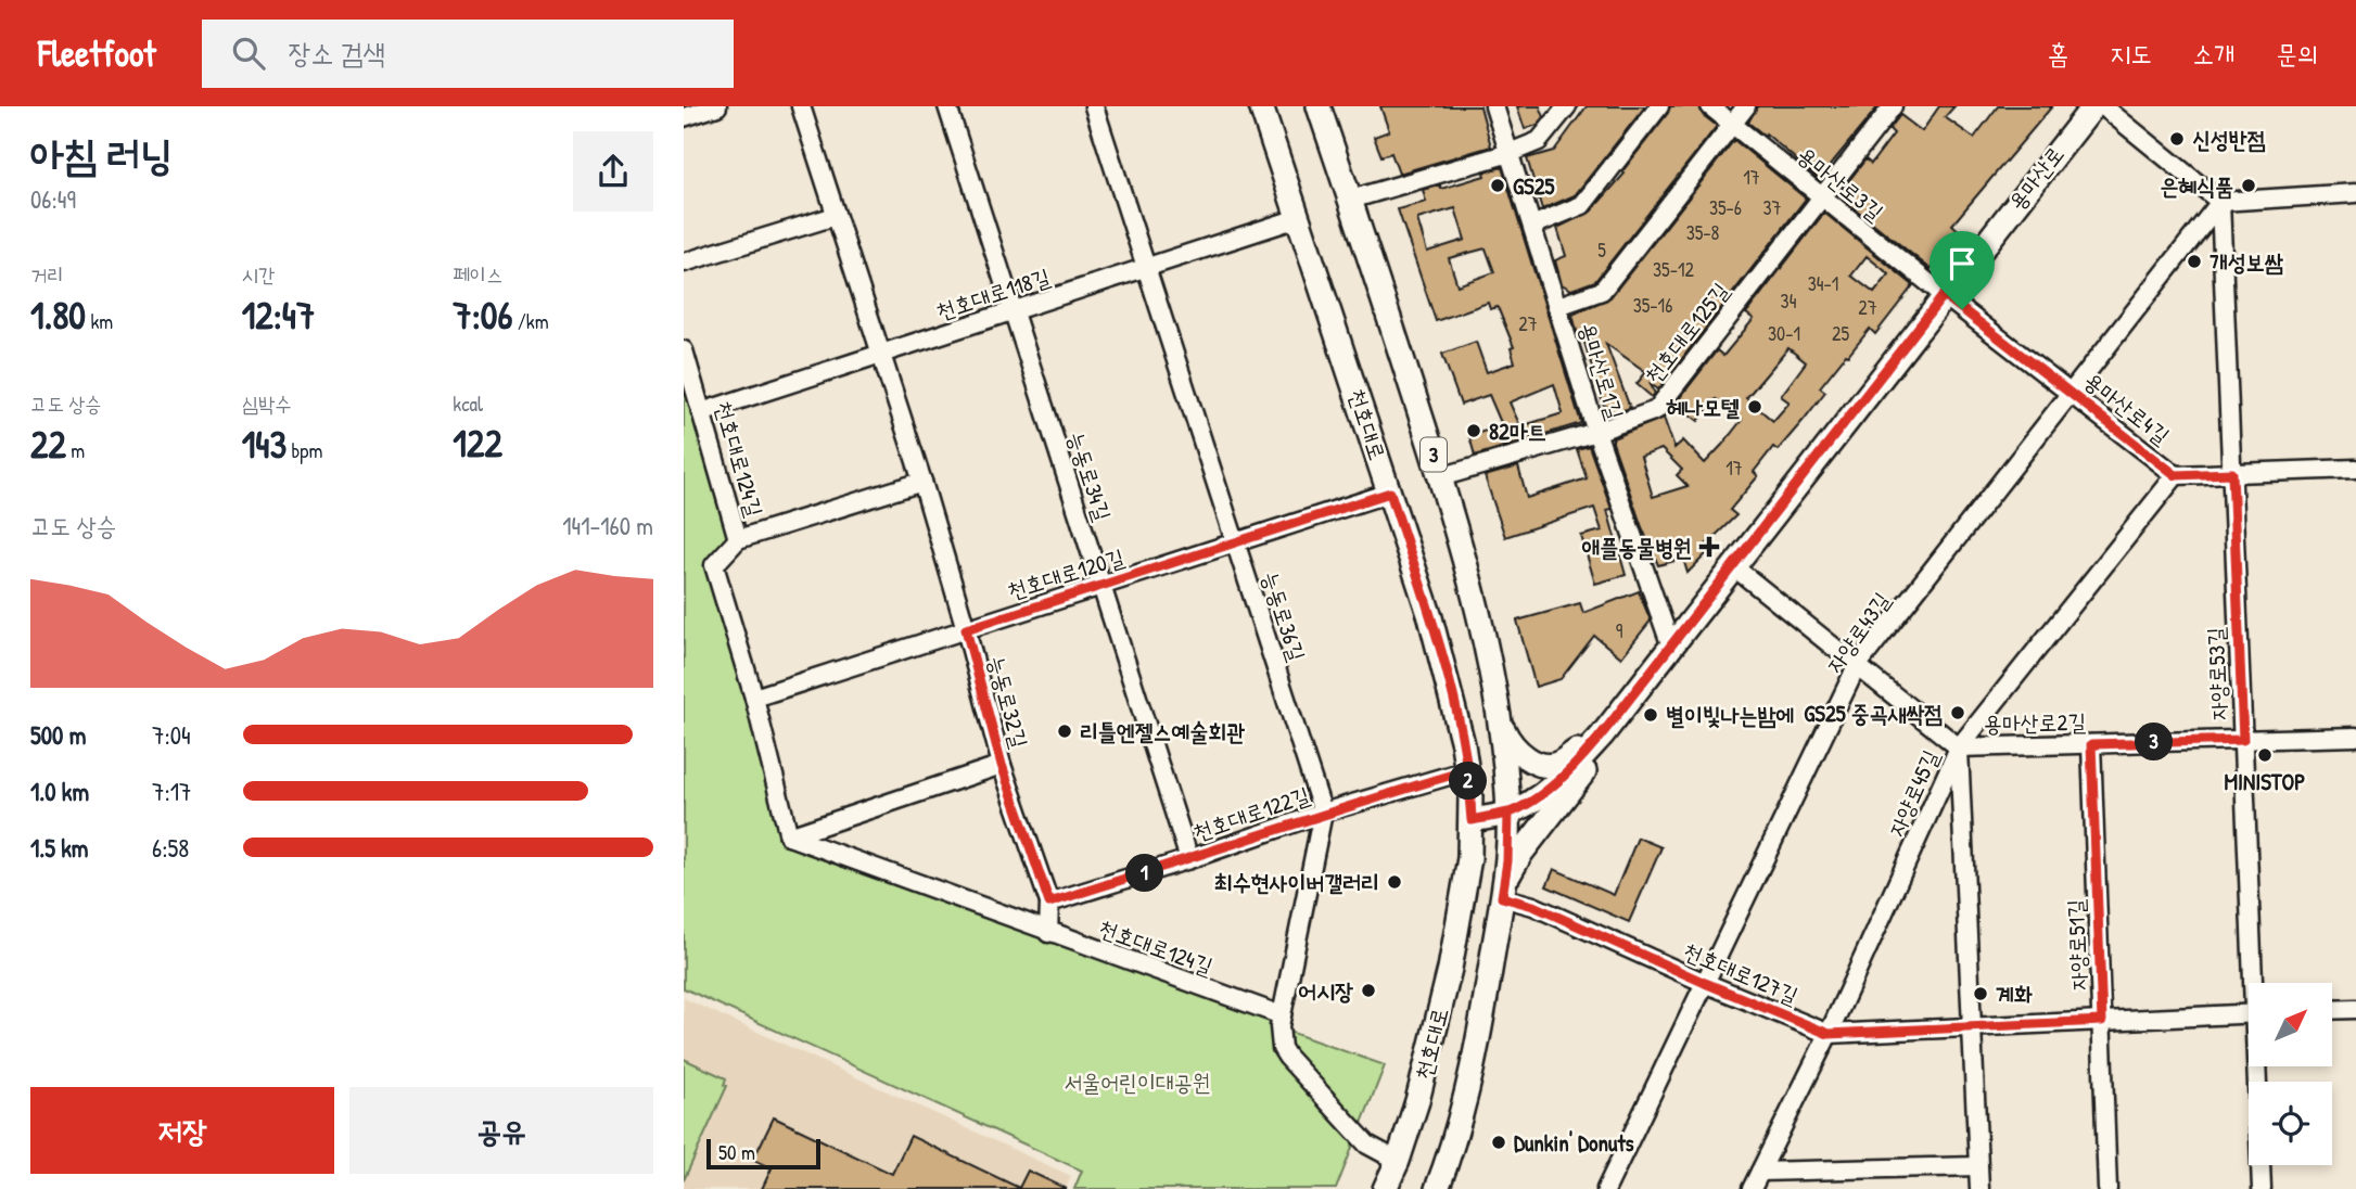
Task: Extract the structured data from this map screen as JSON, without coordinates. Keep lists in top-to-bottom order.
{
  "streets": {
    "main road": ["용마산로", "천호대로", "3"],
    "street": [
      "용마산로3길",
      "천호대로118길",
      "천호대로125길",
      "용마산로1길",
      "용마산로4길",
      "천호대로124길",
      "능동로34길",
      "천호대로120길",
      "능동로36길",
      "자양로43길",
      "자양로53길",
      "능동로32길",
      "용마산로2길",
      "자양로45길",
      "천호대로122길",
      "자양로51길",
      "천호대로127길"
    ]
  },
  "crossings": [
    ["용마산로", "용마산로3길"],
    ["용마산로", "용마산로1길"],
    ["용마산로", "용마산로4길"],
    ["용마산로", "천호대로"],
    ["용마산로", "용마산로2길"],
    ["용마산로3길", "천호대로125길"],
    ["용마산로3길", "용마산로4길"],
    ["천호대로118길", "천호대로"],
    ["천호대로118길", "천호대로124길"],
    ["천호대로118길", "능동로34길"],
    ["천호대로118길", "능동로36길"],
    ["천호대로118길", "능동로32길"],
    ["천호대로125길", "용마산로1길"],
    ["천호대로125길", "천호대로"],
    ["용마산로4길", "자양로43길"],
    ["용마산로4길", "자양로53길"],
    ["용마산로4길", "자양로45길"],
    ["천호대로", "천호대로120길"],
    ["천호대로", "천호대로122길"],
    ["천호대로", "천호대로127길"],
    ["천호대로124길", "천호대로120길"],
    ["천호대로124길", "능동로36길"],
    ["천호대로124길", "능동로32길"],
    ["능동로34길", "천호대로120길"],
    ["능동로34길", "천호대로122길"],
    ["천호대로120길", "능동로36길"],
    ["천호대로120길", "능동로32길"],
    ["능동로36길", "천호대로122길"],
    ["자양로43길", "자양로53길"],
    ["자양로43길", "용마산로2길"],
    ["자양로43길", "천호대로127길"],
    ["자양로53길", "용마산로2길"],
    ["능동로32길", "천호대로122길"],
    ["용마산로2길", "자양로45길"],
    ["용마산로2길", "자양로51길"],
    ["자양로45길", "천호대로127길"],
    ["자양로51길", "천호대로127길"]
  ],
  "parks": ["서울어린이대공원"],
  "places": {
    "other": [
      "신성반점",
      "GS25",
      "은혜식품",
      "개성보쌈",
      "헤나모텔",
      "82마트",
      "GS25 중곡새싹점",
      "별이빛나는밤에",
      "리틀엔젤스예술회관",
      "MINISTOP",
      "최수현사이버갤러리",
      "어시장",
      "계화",
      "Dunkin' Donuts"
    ],
    "health": ["애플동물병원"]
  },
  "house_numbers": [
    "17",
    "35-6",
    "37",
    "35-8",
    "5",
    "35-12",
    "34-1",
    "34",
    "35-16",
    "27",
    "27",
    "30-1",
    "25",
    "17",
    "9"
  ],
  "scale_bar": "50 m",
  "north": "top right",
  "page": {
    "header": "Fleetfoot",
    "search": "장소 검색",
    "nav": [
      "홈",
      "지도",
      "소개",
      "문의"
    ],
    "heading": ["아침 러닝", "06:49"],
    "stats": [
      ["거리", "1.80 km"],
      ["시간", "12:47"],
      ["페이스", "7:06 /km"],
      ["고도 상승", "22 m"],
      ["심박수", "143 bpm"],
      ["kcal", "122"]
    ],
    "chart": ["고도 상승", "141–160 m"],
    "list": [
      {
        "name": "500 m",
        "note": "7:04"
      },
      {
        "name": "1.0 km",
        "note": "7:17"
      },
      {
        "name": "1.5 km",
        "note": "6:58"
      }
    ],
    "pins": ["3", "2", "1"],
    "buttons": ["저장", "공유"],
    "scale": "50 m"
  }
}
